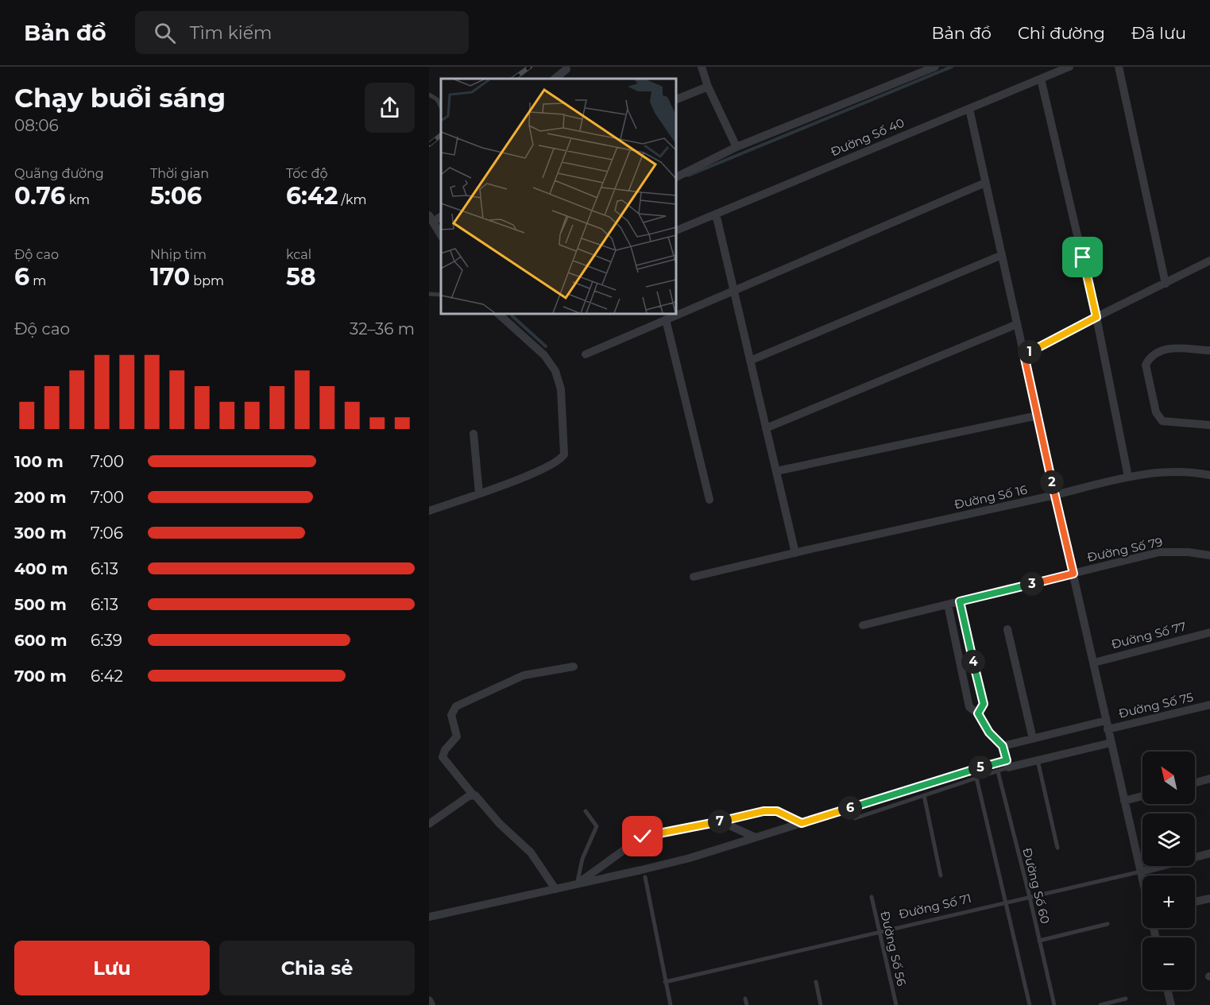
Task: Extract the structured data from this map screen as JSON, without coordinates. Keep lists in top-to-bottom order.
{
  "streets": {
    "street": [
      "Đường Số 40",
      "Đường Số 16",
      "Đường Số 79",
      "Đường Số 77",
      "Đường Số 75",
      "Đường Số 71"
    ],
    "lane": ["Đường Số 60", "Đường Số 56"]
  },
  "crossings": [
    ["Đường Số 60", "Đường Số 71"],
    ["Đường Số 71", "Đường Số 56"]
  ],
  "north": "top left",
  "page": {
    "header": "Bản đồ",
    "search": "Tìm kiếm",
    "nav": ["Bản đồ", "Chỉ đường", "Đã lưu"],
    "heading": ["Chạy buổi sáng", "08:06"],
    "stats": [
      ["Quãng đường", "0.76 km"],
      ["Thời gian", "5:06"],
      ["Tốc độ", "6:42 /km"],
      ["Độ cao", "6 m"],
      ["Nhịp tim", "170 bpm"],
      ["kcal", "58"]
    ],
    "chart": ["Độ cao", "32–36 m"],
    "pins": [
      "1",
      "2",
      "3",
      "4",
      "5",
      "6",
      "7"
    ],
    "list": [
      {
        "name": "100 m",
        "note": "7:00"
      },
      {
        "name": "200 m",
        "note": "7:00"
      },
      {
        "name": "300 m",
        "note": "7:06"
      },
      {
        "name": "400 m",
        "note": "6:13"
      },
      {
        "name": "500 m",
        "note": "6:13"
      },
      {
        "name": "600 m",
        "note": "6:39"
      },
      {
        "name": "700 m",
        "note": "6:42"
      }
    ],
    "map_buttons": ["+", "−"],
    "buttons": ["Lưu", "Chia sẻ"]
  }
}
